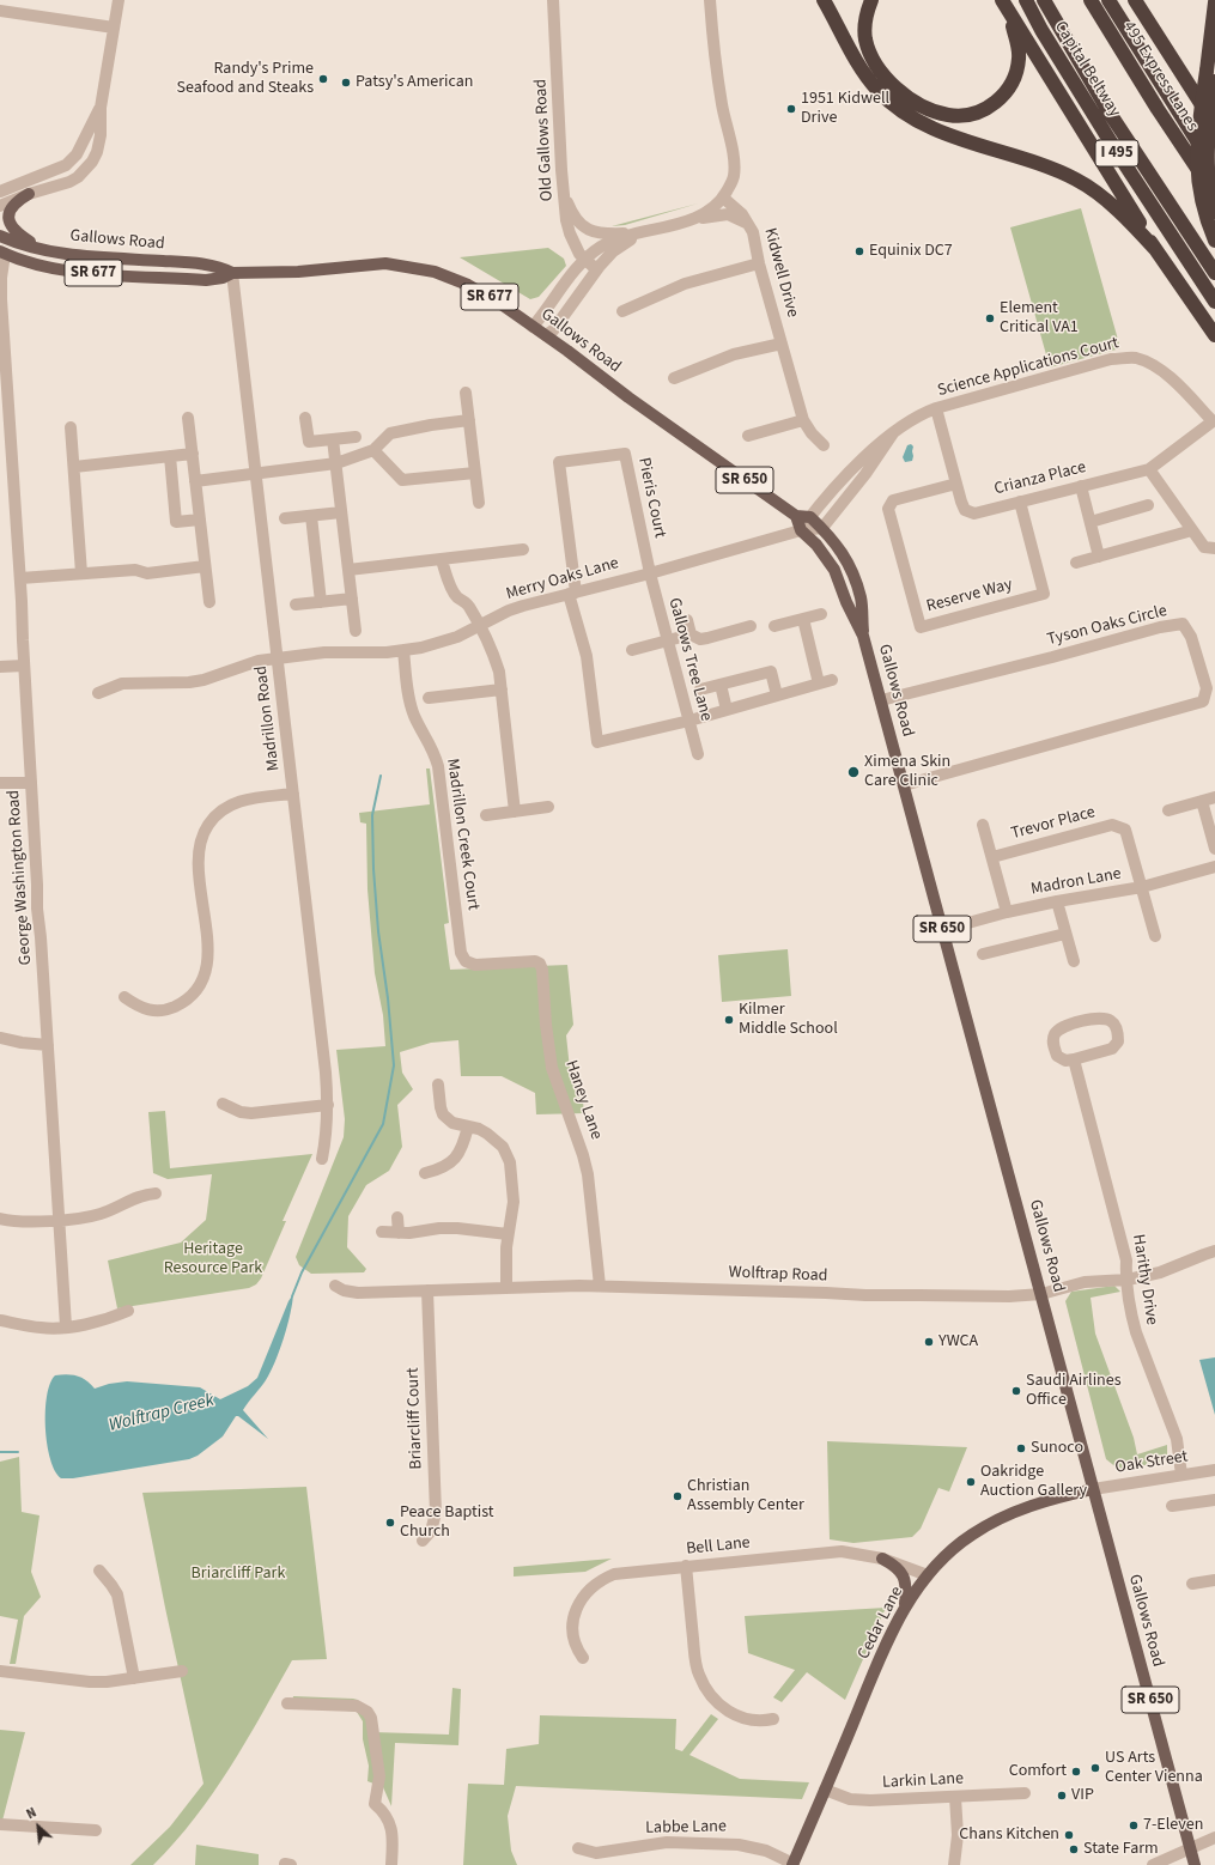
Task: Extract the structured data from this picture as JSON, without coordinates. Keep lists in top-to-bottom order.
{
  "streets": {
    "highway": ["Capital Beltway", "495 Express Lanes", "I 495"],
    "main road": [
      "Gallows Road",
      "SR 677",
      "SR 650",
      "Cedar Lane"
    ],
    "street": [
      "Old Gallows Road",
      "Kidwell Drive",
      "Science Applications Court",
      "Crianza Place",
      "Pieris Court",
      "Merry Oaks Lane",
      "Reserve Way",
      "Tyson Oaks Circle",
      "Gallows Tree Lane",
      "Madrillon Road",
      "Trevor Place",
      "Madrillon Creek Court",
      "George Washington Road",
      "Madron Lane",
      "Haney Lane",
      "Wolftrap Road",
      "Harithy Drive",
      "Briarcliff Court",
      "Oak Street",
      "Bell Lane",
      "Larkin Lane",
      "Labbe Lane"
    ]
  },
  "crossings": [
    ["Gallows Road", "Science Applications Court"],
    ["Gallows Road", "Merry Oaks Lane"],
    ["Gallows Road", "Tyson Oaks Circle"],
    ["Gallows Road", "Madrillon Road"],
    ["Gallows Road", "George Washington Road"],
    ["Gallows Road", "Madron Lane"],
    ["Gallows Road", "Wolftrap Road"],
    ["Gallows Road", "Oak Street"],
    ["Gallows Road", "Cedar Lane"],
    ["Science Applications Court", "Crianza Place"],
    ["Science Applications Court", "Merry Oaks Lane"],
    ["Crianza Place", "Reserve Way"],
    ["Pieris Court", "Merry Oaks Lane"],
    ["Pieris Court", "Gallows Tree Lane"],
    ["Merry Oaks Lane", "Gallows Tree Lane"],
    ["Merry Oaks Lane", "Madrillon Road"],
    ["Merry Oaks Lane", "Madrillon Creek Court"],
    ["Trevor Place", "Madron Lane"],
    ["Madrillon Creek Court", "Haney Lane"],
    ["Haney Lane", "Wolftrap Road"],
    ["Wolftrap Road", "Harithy Drive"],
    ["Wolftrap Road", "Briarcliff Court"],
    ["Harithy Drive", "Oak Street"],
    ["Oak Street", "Cedar Lane"],
    ["Bell Lane", "Cedar Lane"],
    ["Cedar Lane", "Larkin Lane"],
    ["Cedar Lane", "Labbe Lane"]
  ],
  "water": ["Wolftrap Creek"],
  "parks": ["Heritage Resource Park", "Briarcliff Park"],
  "places": [
    "Randy's Prime Seafood and Steaks",
    "Patsy's American",
    "1951 Kidwell Drive",
    "Equinix DC7",
    "Element Critical VA1",
    "Ximena Skin Care Clinic",
    "Kilmer Middle School",
    "YWCA",
    "Saudi Airlines Office",
    "Sunoco",
    "Oakridge Auction Gallery",
    "Christian Assembly Center",
    "Peace Baptist Church",
    "US Arts Center Vienna",
    "Comfort",
    "VIP",
    "7-Eleven",
    "Chans Kitchen",
    "State Farm"
  ],
  "north": "top left"
}
